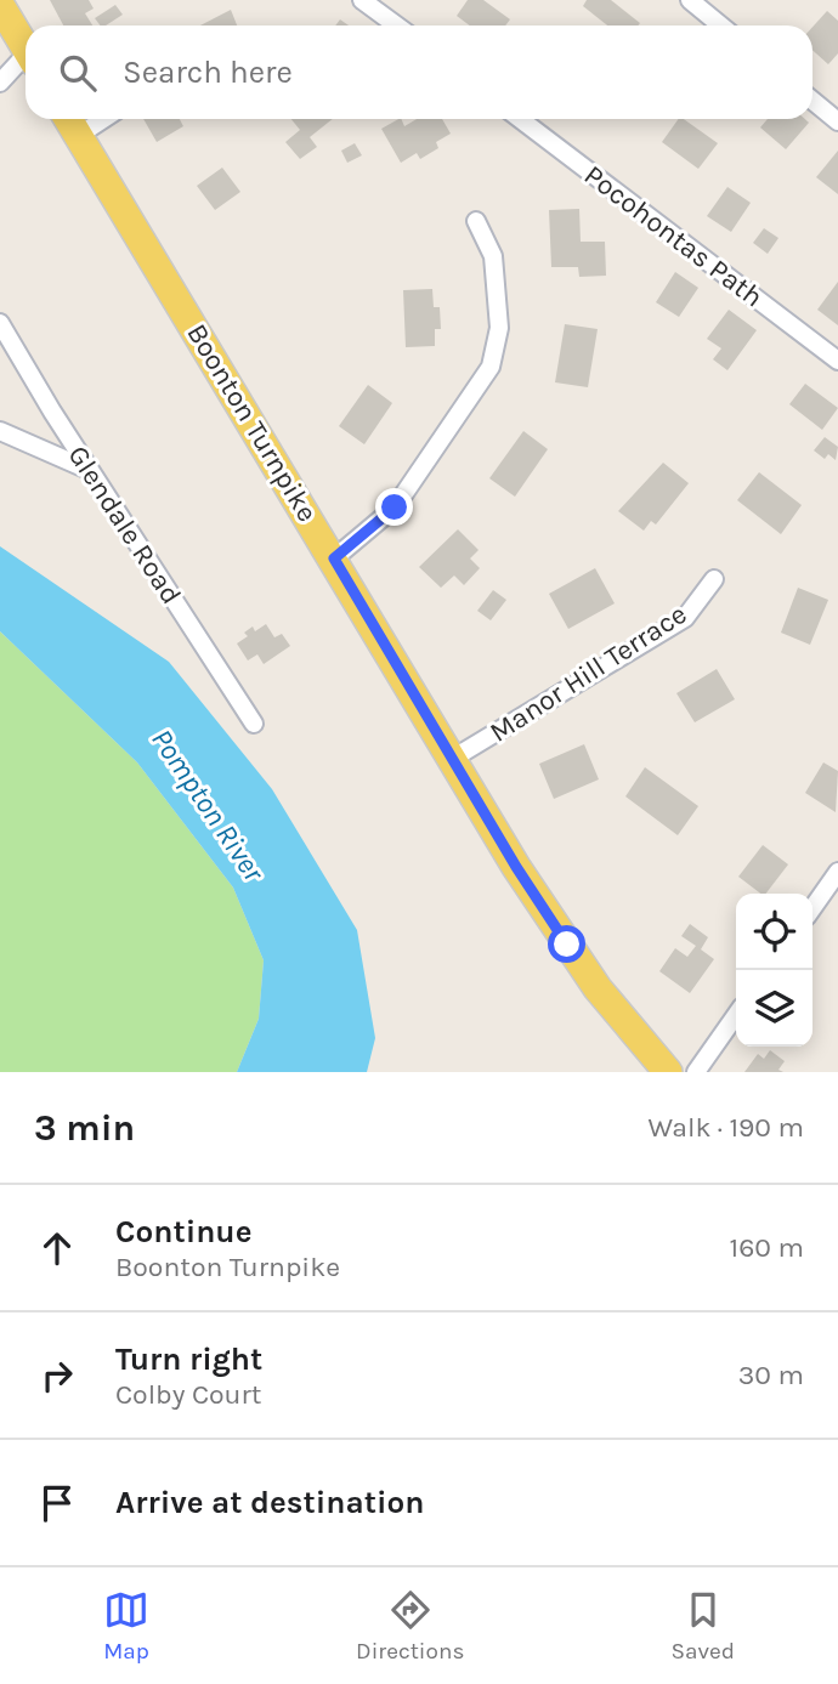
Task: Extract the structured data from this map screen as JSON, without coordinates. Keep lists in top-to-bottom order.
{
  "streets": {
    "main road": ["Boonton Turnpike"],
    "street": ["Pocohontas Path", "Glendale Road", "Manor Hill Terrace"]
  },
  "crossings": [
    ["Boonton Turnpike", "Manor Hill Terrace"]
  ],
  "water": ["Pompton River"],
  "page": {
    "search": "Search here",
    "heading": ["3 min", "Walk · 190 m"],
    "list": [
      ["Continue", "Boonton Turnpike", "160 m"],
      ["Turn right", "Colby Court", "30 m"],
      "Arrive at destination"
    ],
    "nav": ["Map", "Directions", "Saved"]
  }
}
